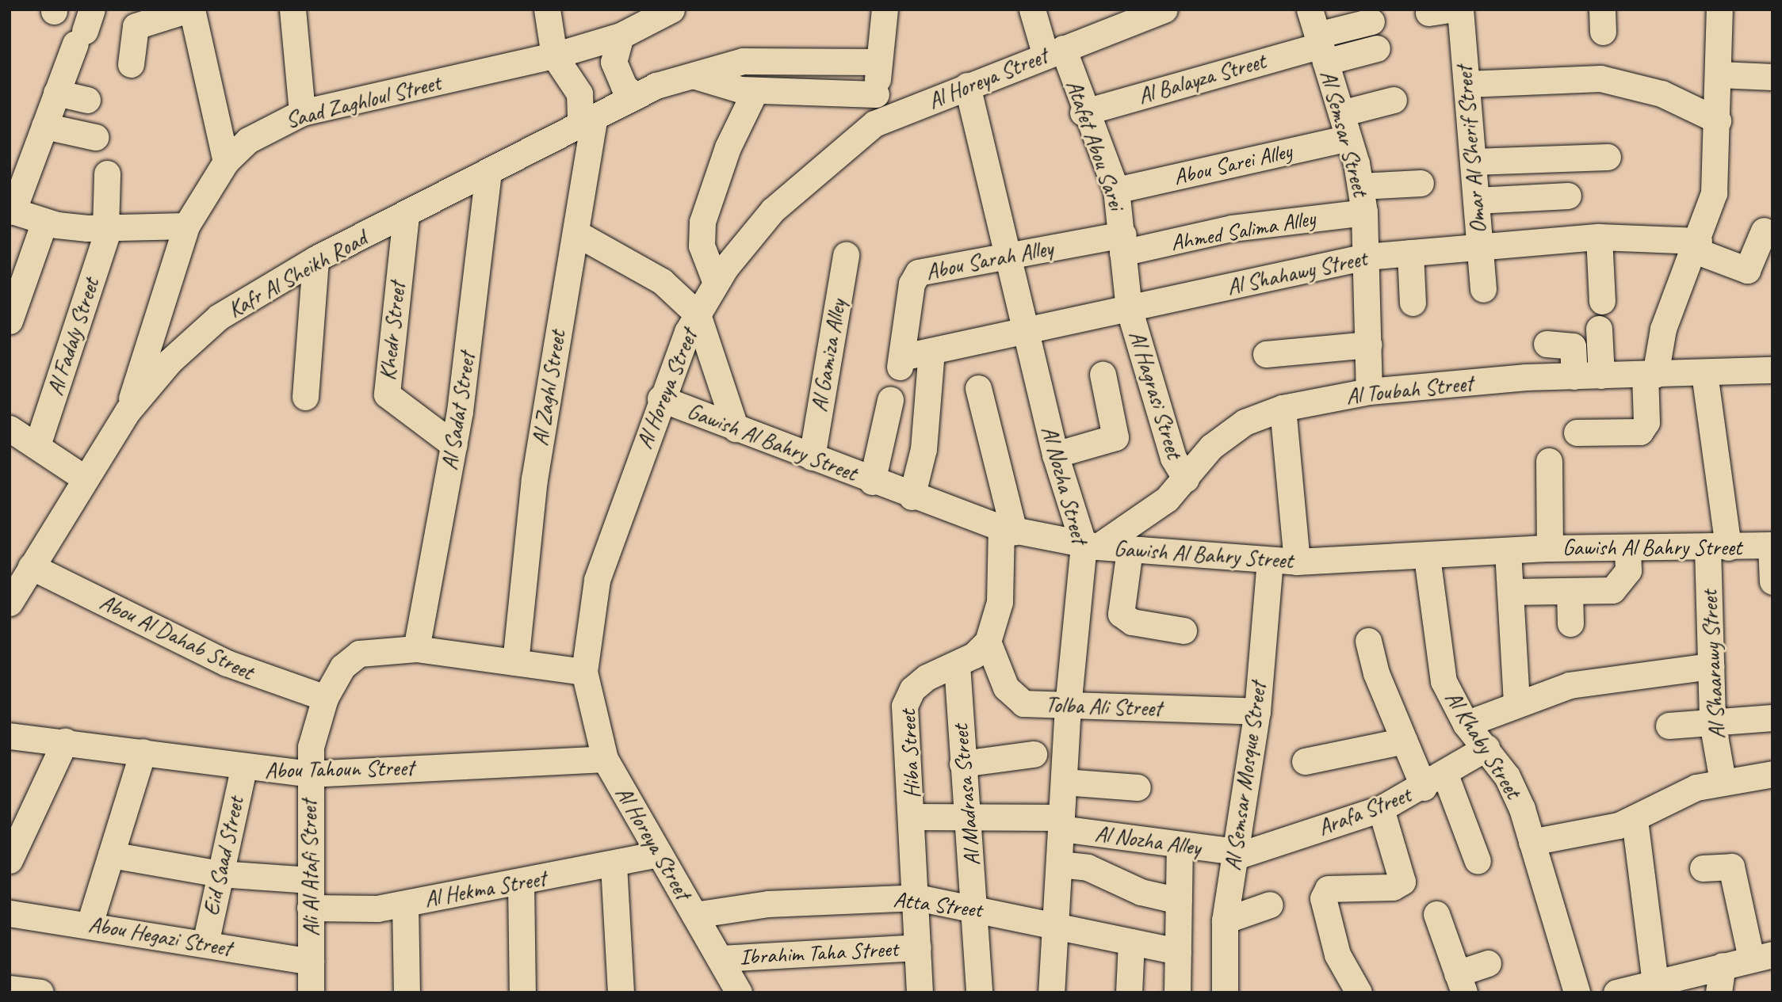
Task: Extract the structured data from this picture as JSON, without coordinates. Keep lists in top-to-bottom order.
{
  "streets": {
    "street": [
      "Al Horeya Street",
      "Al Balayza Street",
      "Saad Zaghloul Street",
      "Al Semsar Street",
      "Atafet Abou Sarei",
      "Omar Al Sherif Street",
      "Abou Sarei Alley",
      "Ahmed Salima Alley",
      "Abou Sarah Alley",
      "Al Shahawy Street",
      "Kafr Al Sheikh Road",
      "Khedr Street",
      "Al Fadaly Street",
      "Al Gamiza Alley",
      "Al Zaghl Street",
      "Al Toubah Street",
      "Al Hagrasi Street",
      "Al Sadat Street",
      "Gawish Al Bahry Street",
      "Al Nozha Street",
      "Abou Al Dahab Street",
      "Al Shaarawy Street",
      "Tolba Ali Street",
      "Al Khaby Street",
      "Hiba Street",
      "Abou Tahoun Street",
      "Al Semsar Mosque Street",
      "Al Madrasa Street",
      "Arafa Street",
      "Al Nozha Alley",
      "Eid Saad Street",
      "Ali Al Atafi Street",
      "Al Hekma Street",
      "Atta Street",
      "Abou Hegazi Street",
      "Ibrahim Taha Street"
    ]
  },
  "crossings": [
    ["Al Horeya Street", "Atafet Abou Sarei"],
    ["Al Horeya Street", "Gawish Al Bahry Street"],
    ["Al Horeya Street", "Al Nozha Street"],
    ["Al Horeya Street", "Abou Tahoun Street"],
    ["Al Horeya Street", "Ali Al Atafi Street"],
    ["Al Horeya Street", "Al Hekma Street"],
    ["Al Horeya Street", "Atta Street"],
    ["Al Horeya Street", "Ibrahim Taha Street"],
    ["Al Balayza Street", "Al Semsar Street"],
    ["Al Balayza Street", "Atafet Abou Sarei"],
    ["Saad Zaghloul Street", "Kafr Al Sheikh Road"],
    ["Saad Zaghloul Street", "Al Zaghl Street"],
    ["Al Semsar Street", "Abou Sarei Alley"],
    ["Al Semsar Street", "Ahmed Salima Alley"],
    ["Al Semsar Street", "Al Shahawy Street"],
    ["Al Semsar Street", "Al Toubah Street"],
    ["Atafet Abou Sarei", "Abou Sarei Alley"],
    ["Atafet Abou Sarei", "Ahmed Salima Alley"],
    ["Atafet Abou Sarei", "Abou Sarah Alley"],
    ["Atafet Abou Sarei", "Al Shahawy Street"],
    ["Atafet Abou Sarei", "Al Hagrasi Street"],
    ["Omar Al Sherif Street", "Al Shahawy Street"],
    ["Ahmed Salima Alley", "Abou Sarah Alley"],
    ["Abou Sarah Alley", "Al Shahawy Street"],
    ["Abou Sarah Alley", "Al Nozha Street"],
    ["Al Shahawy Street", "Al Hagrasi Street"],
    ["Al Shahawy Street", "Al Nozha Street"],
    ["Kafr Al Sheikh Road", "Khedr Street"],
    ["Kafr Al Sheikh Road", "Al Zaghl Street"],
    ["Kafr Al Sheikh Road", "Al Sadat Street"],
    ["Kafr Al Sheikh Road", "Abou Al Dahab Street"],
    ["Khedr Street", "Al Sadat Street"],
    ["Al Gamiza Alley", "Gawish Al Bahry Street"],
    ["Al Zaghl Street", "Ali Al Atafi Street"],
    ["Al Toubah Street", "Al Hagrasi Street"],
    ["Al Toubah Street", "Gawish Al Bahry Street"],
    ["Al Toubah Street", "Al Nozha Street"],
    ["Al Toubah Street", "Al Shaarawy Street"],
    ["Al Sadat Street", "Ali Al Atafi Street"],
    ["Gawish Al Bahry Street", "Al Nozha Street"],
    ["Gawish Al Bahry Street", "Al Shaarawy Street"],
    ["Gawish Al Bahry Street", "Al Khaby Street"],
    ["Gawish Al Bahry Street", "Al Semsar Mosque Street"],
    ["Al Nozha Street", "Tolba Ali Street"],
    ["Al Nozha Street", "Al Nozha Alley"],
    ["Al Nozha Street", "Atta Street"],
    ["Abou Al Dahab Street", "Ali Al Atafi Street"],
    ["Tolba Ali Street", "Hiba Street"],
    ["Tolba Ali Street", "Al Semsar Mosque Street"],
    ["Al Khaby Street", "Arafa Street"],
    ["Hiba Street", "Al Madrasa Street"],
    ["Hiba Street", "Al Nozha Alley"],
    ["Hiba Street", "Atta Street"],
    ["Hiba Street", "Ibrahim Taha Street"],
    ["Abou Tahoun Street", "Eid Saad Street"],
    ["Abou Tahoun Street", "Ali Al Atafi Street"],
    ["Al Semsar Mosque Street", "Arafa Street"],
    ["Al Semsar Mosque Street", "Al Nozha Alley"],
    ["Al Madrasa Street", "Al Nozha Alley"],
    ["Al Madrasa Street", "Atta Street"],
    ["Arafa Street", "Al Nozha Alley"],
    ["Eid Saad Street", "Abou Hegazi Street"],
    ["Ali Al Atafi Street", "Al Hekma Street"],
    ["Ali Al Atafi Street", "Abou Hegazi Street"]
  ]
}
